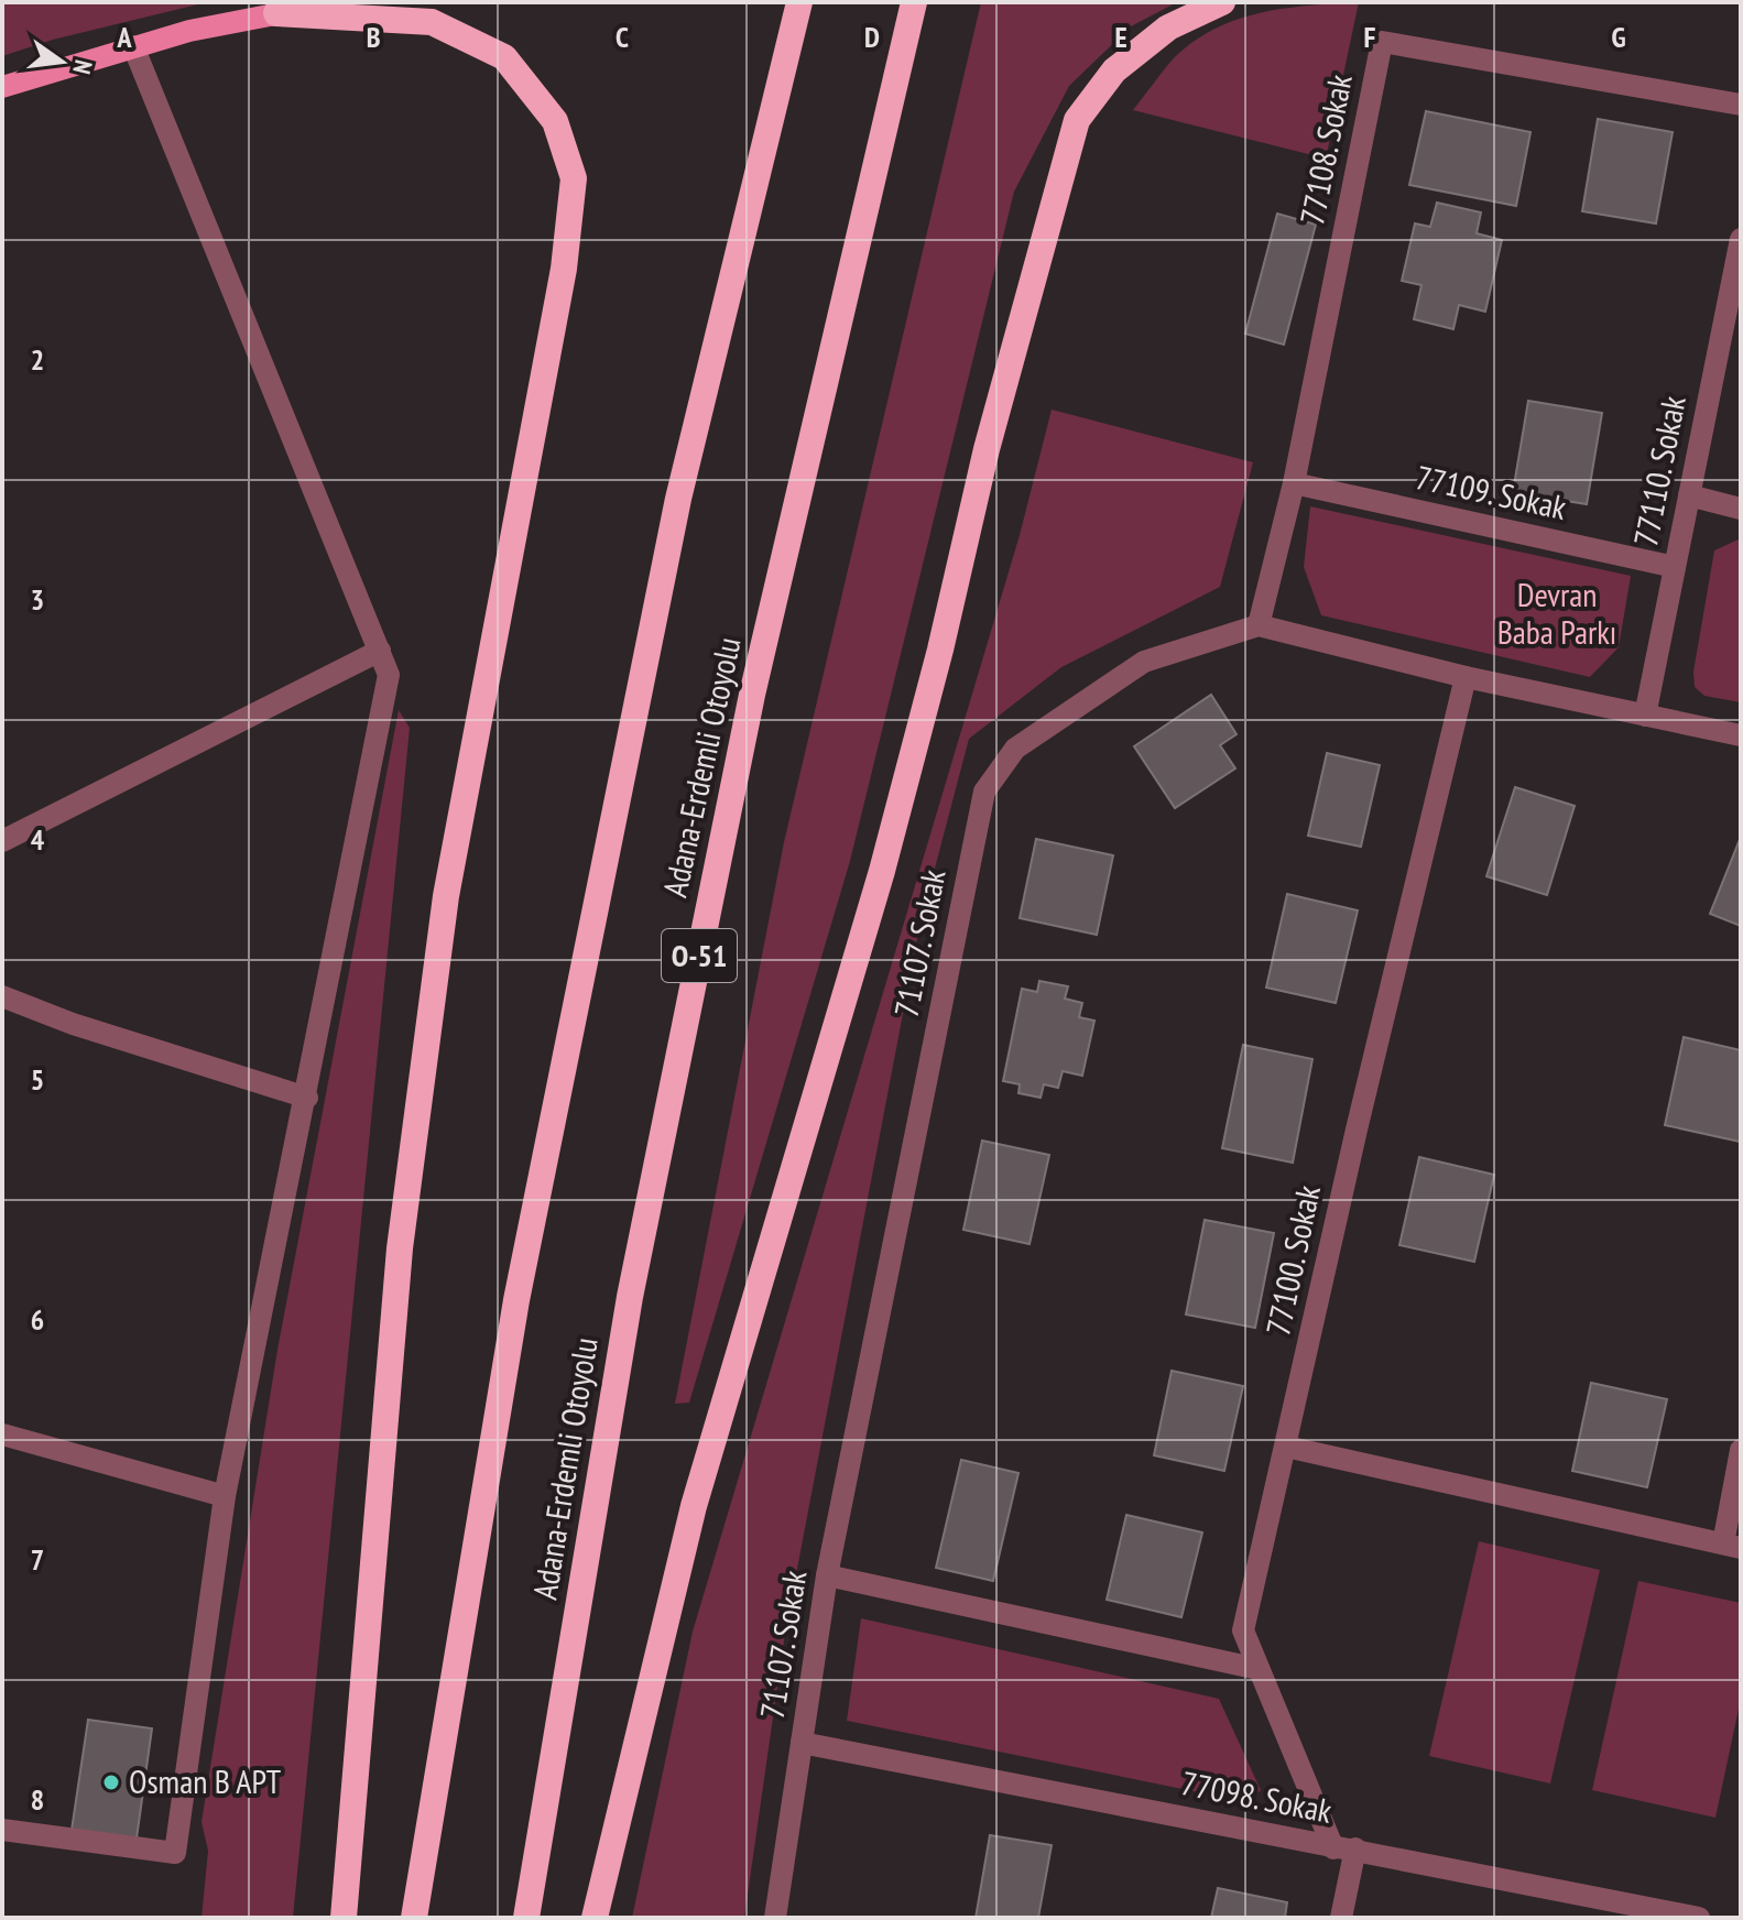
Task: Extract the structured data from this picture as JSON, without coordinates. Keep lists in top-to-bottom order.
{
  "streets": {
    "highway": ["Adana-Erdemli Otoyolu", "O-51"],
    "street": [
      "77108. Sokak",
      "77110. Sokak",
      "77109. Sokak",
      "71107. Sokak",
      "77100. Sokak",
      "77098. Sokak"
    ]
  },
  "crossings": [
    ["77108. Sokak", "77109. Sokak"],
    ["77108. Sokak", "71107. Sokak"],
    ["77110. Sokak", "77109. Sokak"],
    ["71107. Sokak", "77098. Sokak"],
    ["77100. Sokak", "77098. Sokak"]
  ],
  "parks": ["Devran Baba Parkı"],
  "places": ["Osman B APT"],
  "north": "right",
  "grid": {
    "columns": [
      "A",
      "B",
      "C",
      "D",
      "E",
      "F",
      "G"
    ],
    "rows": [
      "2",
      "3",
      "4",
      "5",
      "6",
      "7",
      "8"
    ]
  }
}
